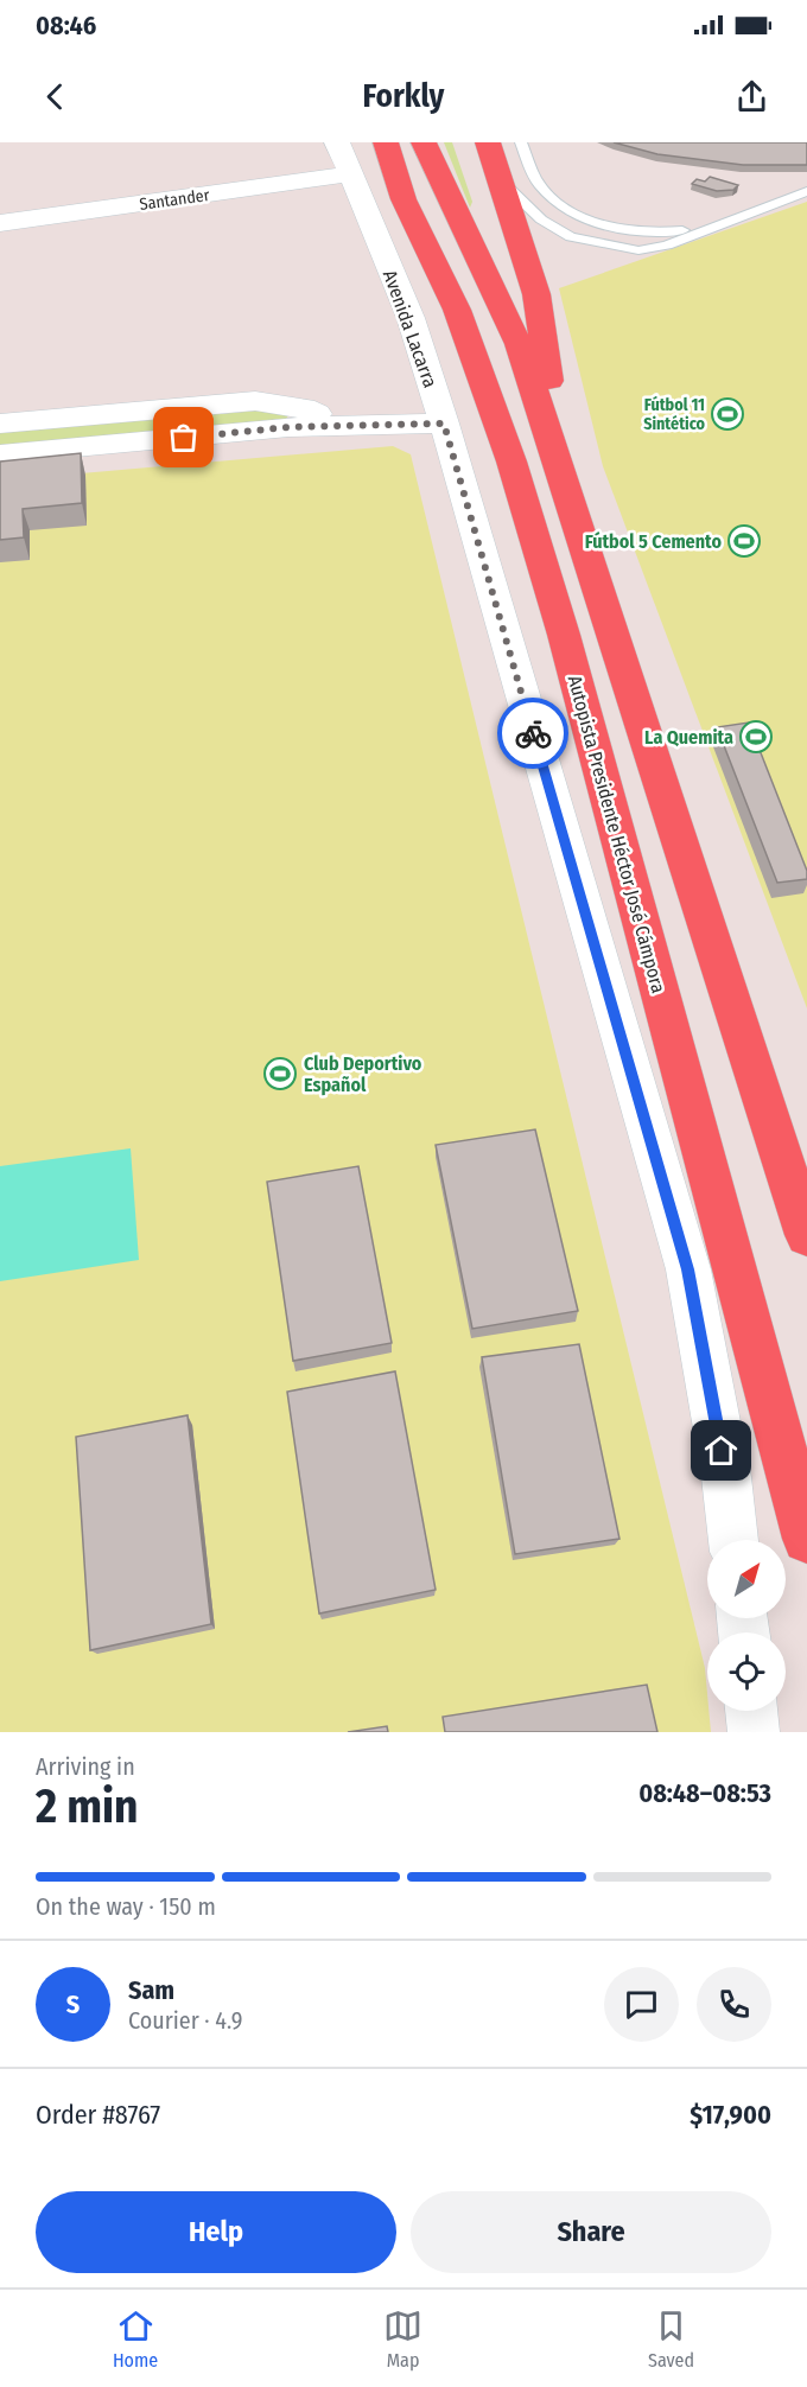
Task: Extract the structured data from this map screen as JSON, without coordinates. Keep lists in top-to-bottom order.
{
  "streets": {
    "highway": ["Autopista Presidente Héctor José Cámpora"],
    "street": ["Santander", "Avenida Lacarra"]
  },
  "crossings": [
    ["Santander", "Avenida Lacarra"]
  ],
  "places": {
    "sports": [
      "Fútbol 11 Sintético",
      "Fútbol 5 Cemento",
      "La Quemita",
      "Club Deportivo Español"
    ]
  },
  "north": "top right",
  "page": {
    "status": "08:46",
    "header": "Forkly",
    "heading": ["2 min", "Arriving in", "08:48–08:53"],
    "panel": [
      "Sam",
      "Courier · 4.9",
      "Order #8767",
      "$17,900"
    ],
    "bar": "On the way · 150 m",
    "round": "S",
    "buttons": ["Help", "Share"],
    "tabs": ["Home", "Map", "Saved"]
  }
}
